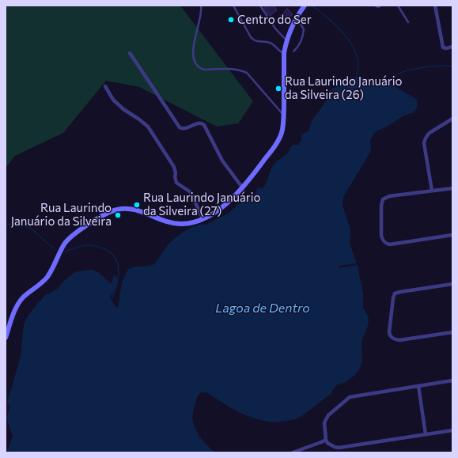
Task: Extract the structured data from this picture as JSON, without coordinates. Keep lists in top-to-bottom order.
{
  "water": ["Lagoa de Dentro"],
  "places": [
    "Centro do Ser",
    "Rua Laurindo Januário da Silveira (26)",
    "Rua Laurindo Januário da Silveira (27)",
    "Rua Laurindo Januário da Silveira"
  ]
}
